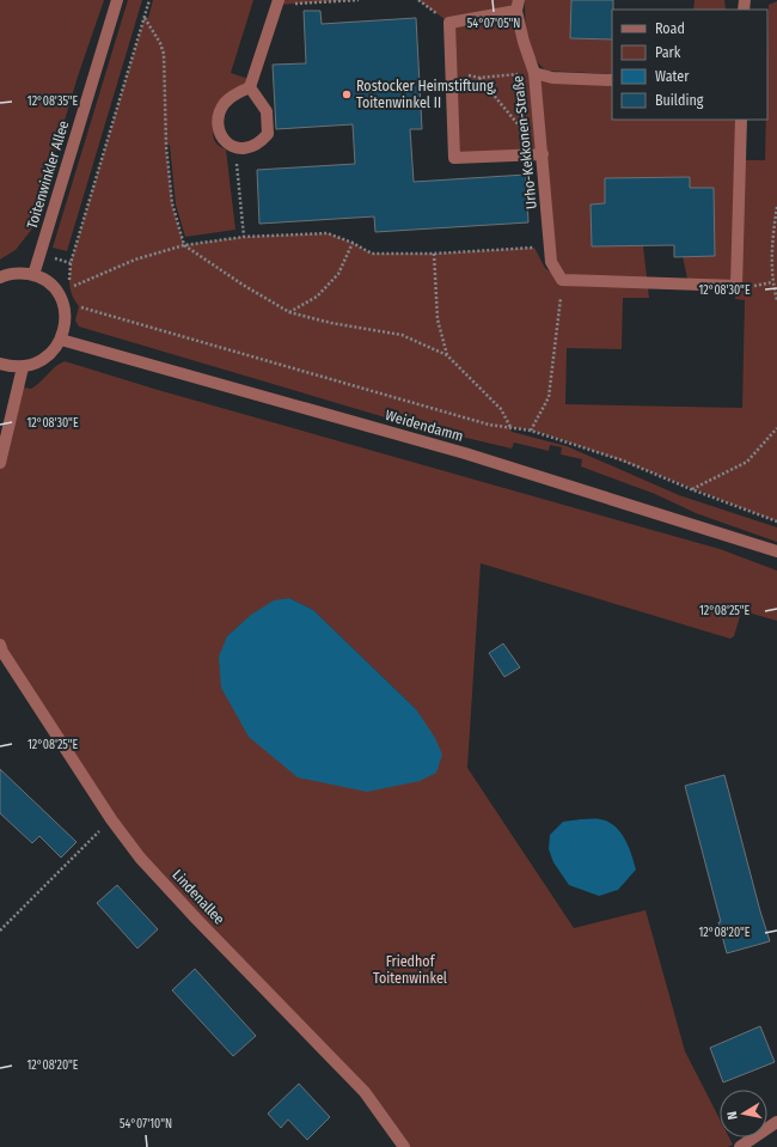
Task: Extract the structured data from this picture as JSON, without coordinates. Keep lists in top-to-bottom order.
{
  "streets": {
    "street": [
      "Urho-Kekkonen-Straße",
      "Toitenwinkler Allee",
      "Weidendamm",
      "Lindenallee"
    ]
  },
  "parks": ["Friedhof Toitenwinkel"],
  "places": ["Rostocker Heimstiftung, Toitenwinkel II"],
  "legend": [
    "Road",
    "Park",
    "Water",
    "Building"
  ],
  "north": "left",
  "coordinates": [
    "54°07'05\"N",
    "12°08'35\"E",
    "12°08'30\"E",
    "12°08'25\"E",
    "12°08'20\"E",
    "54°07'10\"N"
  ]
}
